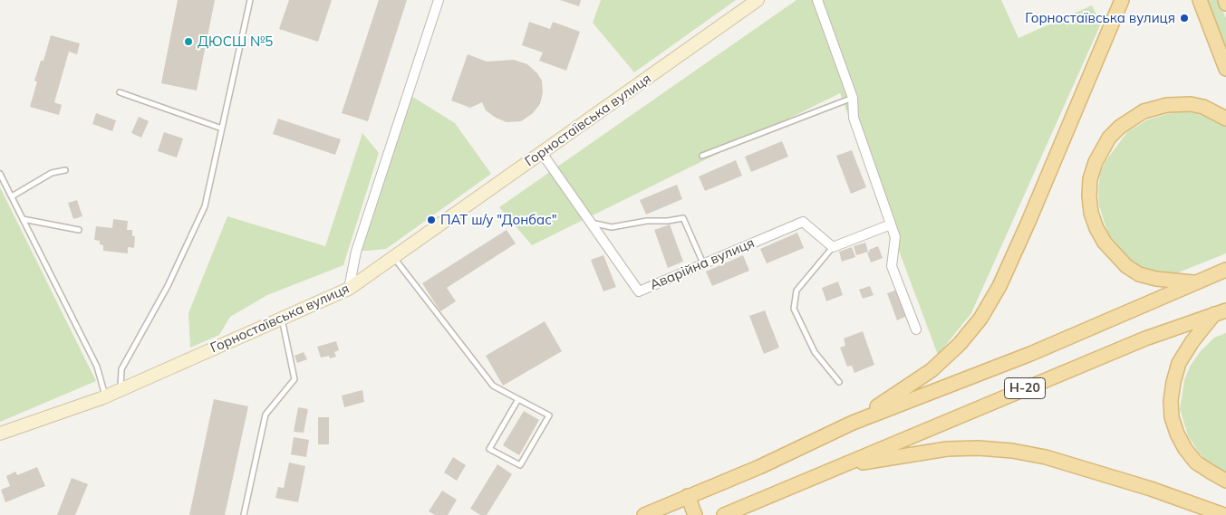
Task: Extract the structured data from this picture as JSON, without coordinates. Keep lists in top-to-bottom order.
{
  "streets": {
    "main road": ["Горностаївська вулиця", "Н-20"],
    "street": ["Аварійна вулиця"]
  },
  "crossings": [
    ["Горностаївська вулиця", "Аварійна вулиця"]
  ],
  "places": ["Горностаївська вулиця", "ДЮСШ №5", "ПАТ ш/у \"Донбас\""]
}
